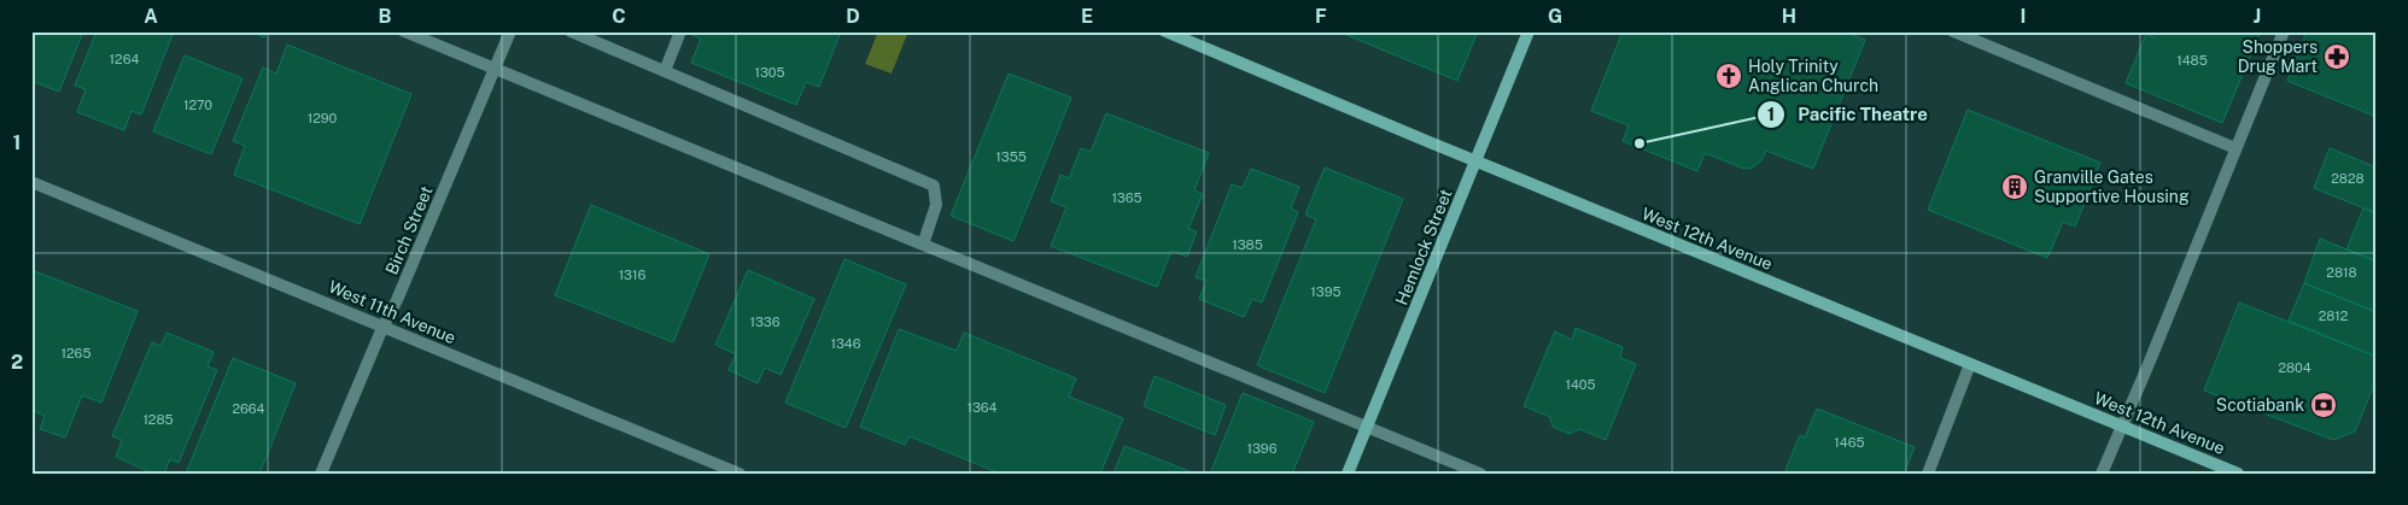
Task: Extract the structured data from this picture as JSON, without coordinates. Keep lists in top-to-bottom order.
{
  "streets": {
    "street": [
      "Birch Street",
      "West 12th Avenue",
      "Hemlock Street",
      "West 11th Avenue"
    ]
  },
  "crossings": [
    ["Birch Street", "West 11th Avenue"],
    ["West 12th Avenue", "Hemlock Street"]
  ],
  "places": {
    "pharmacy": ["Shoppers Drug Mart"],
    "church": ["Holy Trinity Anglican Church"],
    "other": ["Pacific Theatre"],
    "building": ["Granville Gates Supportive Housing"],
    "bank": ["Scotiabank"]
  },
  "house_numbers": [
    "1264",
    "1485",
    "1305",
    "1270",
    "1290",
    "1355",
    "2828",
    "1365",
    "1385",
    "2818",
    "1316",
    "1395",
    "2812",
    "1336",
    "1346",
    "1265",
    "2804",
    "1405",
    "1364",
    "2664",
    "1285",
    "1465",
    "1396"
  ],
  "grid": {
    "columns": [
      "A",
      "B",
      "C",
      "D",
      "E",
      "F",
      "G",
      "H",
      "I",
      "J"
    ],
    "rows": ["1", "2"]
  }
}
